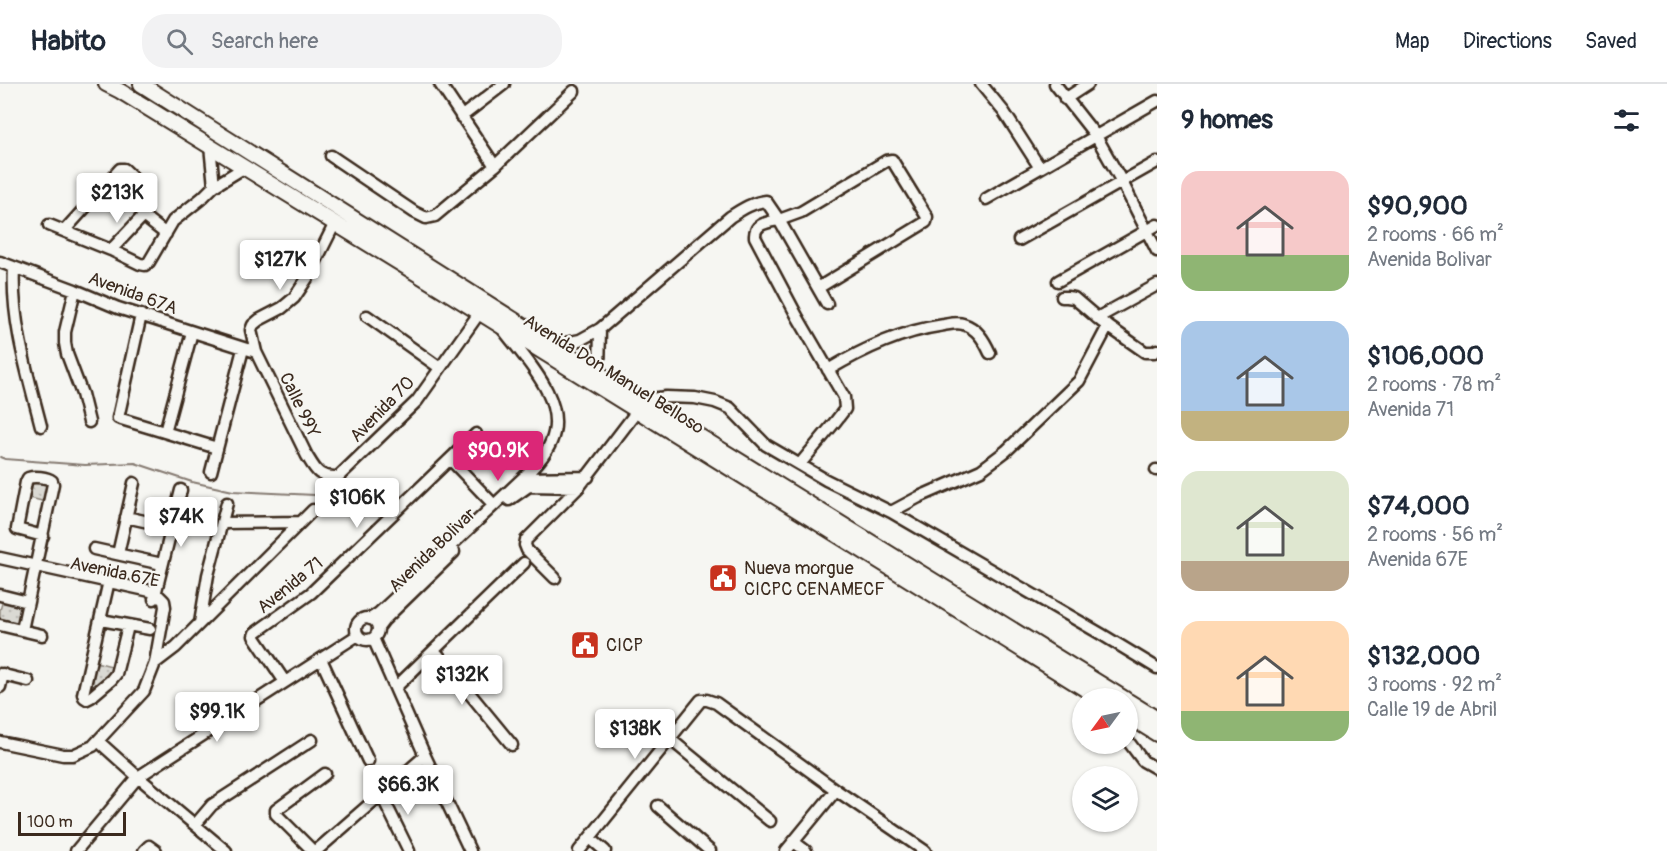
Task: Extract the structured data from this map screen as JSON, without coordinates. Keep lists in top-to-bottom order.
{
  "streets": {
    "main road": ["Avenida Don Manuel Belloso"],
    "street": [
      "Avenida 67A",
      "Calle 99Y",
      "Avenida 70",
      "Avenida Bolivar",
      "Avenida 67E",
      "Avenida 71"
    ]
  },
  "crossings": [
    ["Avenida 67A", "Calle 99Y"],
    ["Avenida Don Manuel Belloso", "Avenida 70"],
    ["Calle 99Y", "Avenida 70"]
  ],
  "places": {
    "public building": ["Nueva morgue CICPC CENAMECF", "CICP"]
  },
  "scale_bar": "100 m",
  "north": "bottom left",
  "page": {
    "header": "Habito",
    "search": "Search here",
    "nav": ["Map", "Directions", "Saved"],
    "heading": "9 homes",
    "list": [
      {
        "name": "$90,900",
        "note": "2 rooms · 66 m² · Avenida Bolivar"
      },
      {
        "name": "$106,000",
        "note": "2 rooms · 78 m² · Avenida 71"
      },
      {
        "name": "$74,000",
        "note": "2 rooms · 56 m² · Avenida 67E"
      },
      {
        "name": "$132,000",
        "note": "3 rooms · 92 m² · Calle 19 de Abril"
      }
    ],
    "price": [
      "$213K",
      "$127K",
      "$90.9K",
      "$106K",
      "$74K",
      "$132K",
      "$99.1K",
      "$138K",
      "$66.3K"
    ],
    "scale": "100 m"
  }
}
